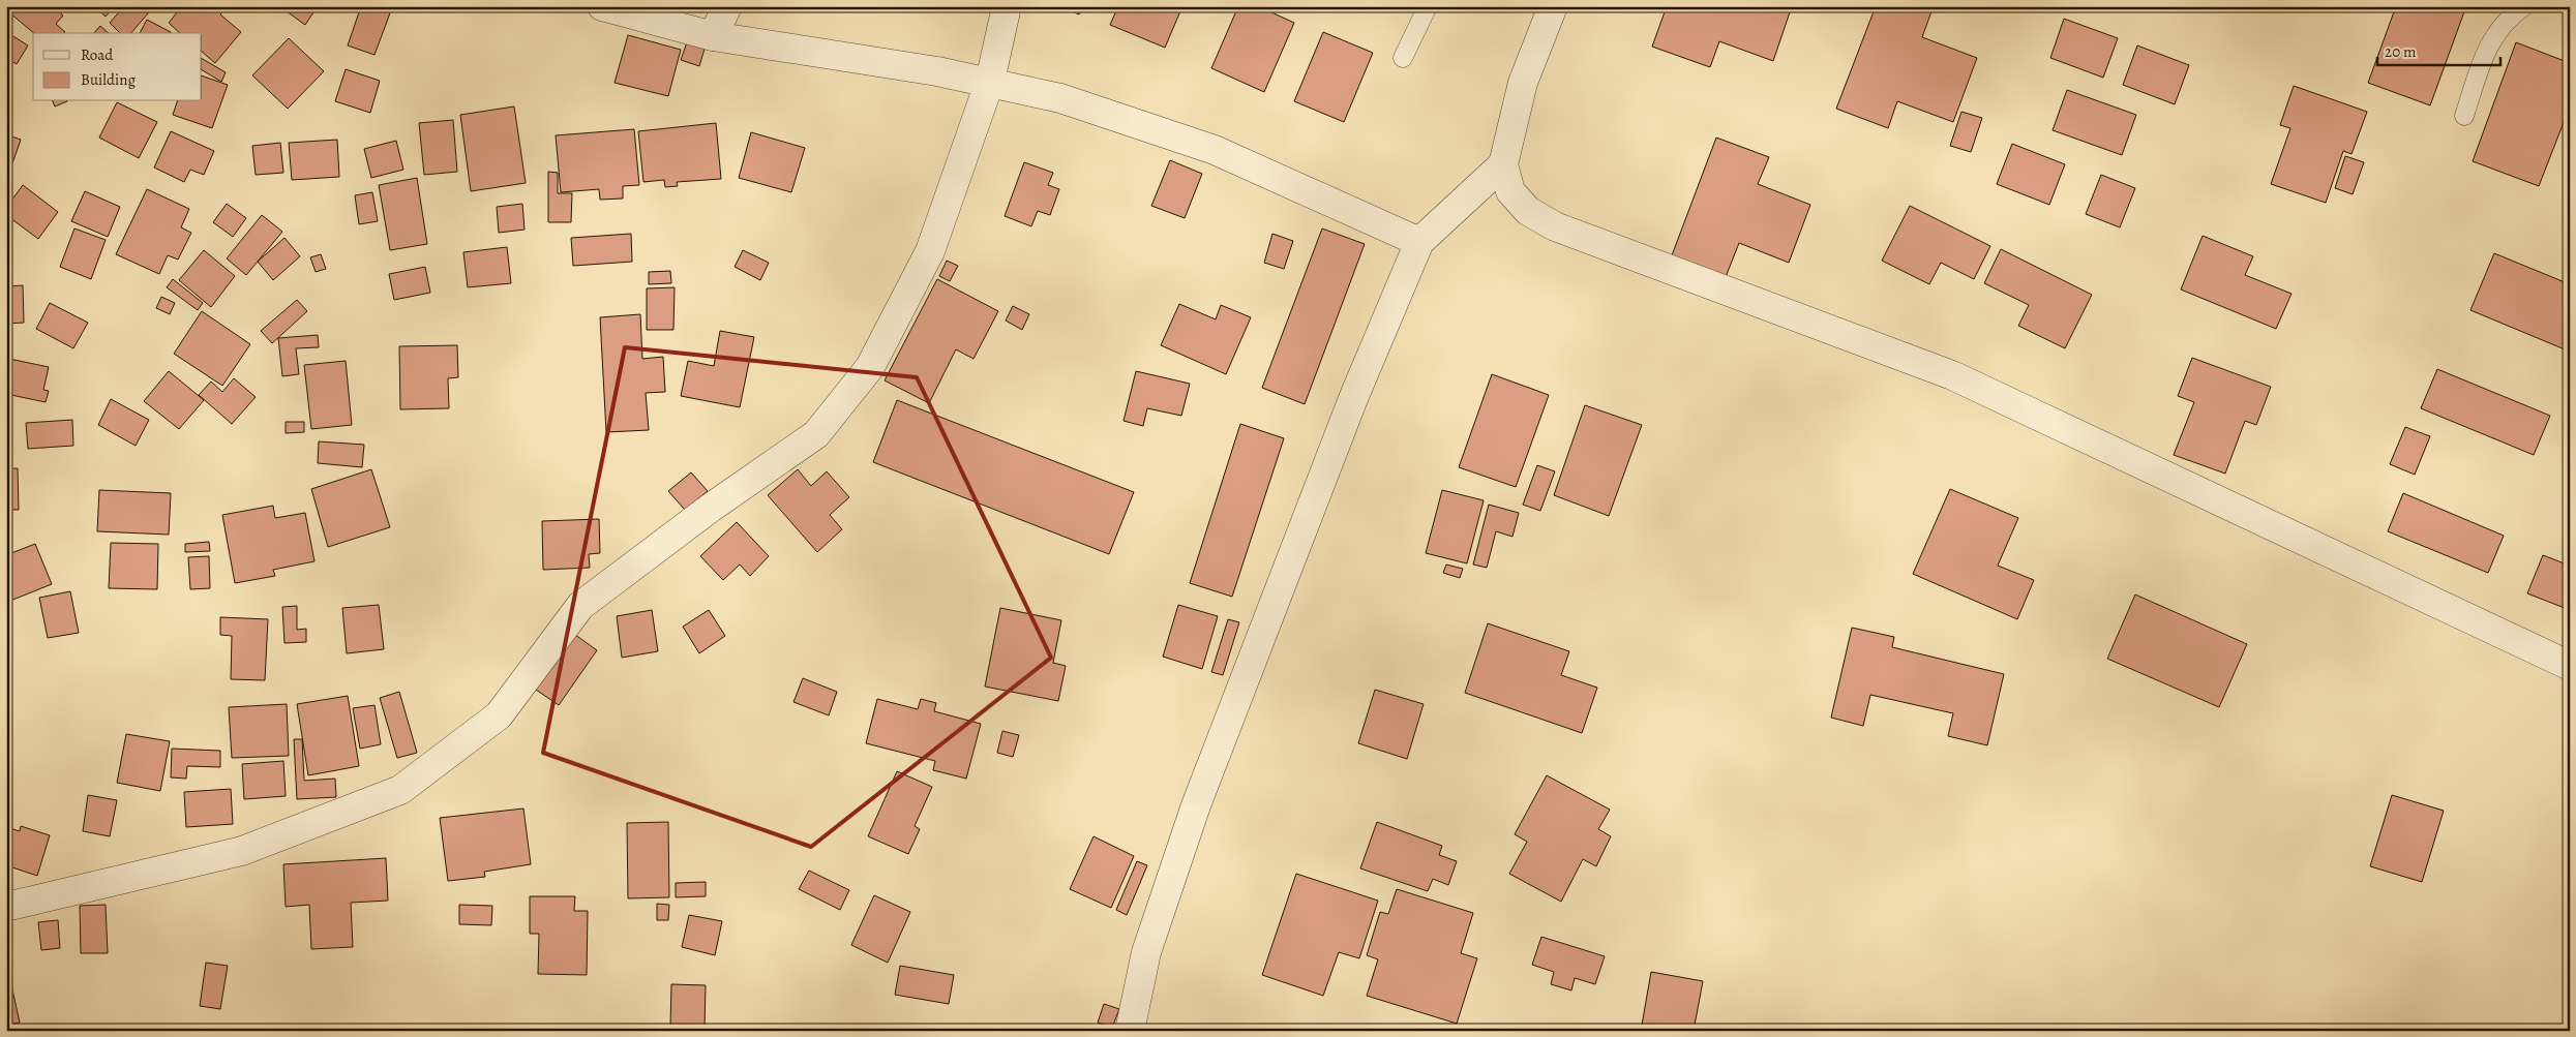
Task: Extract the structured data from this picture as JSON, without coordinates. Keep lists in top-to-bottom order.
{
  "legend": ["Road", "Building"],
  "scale_bar": "20 m"
}
